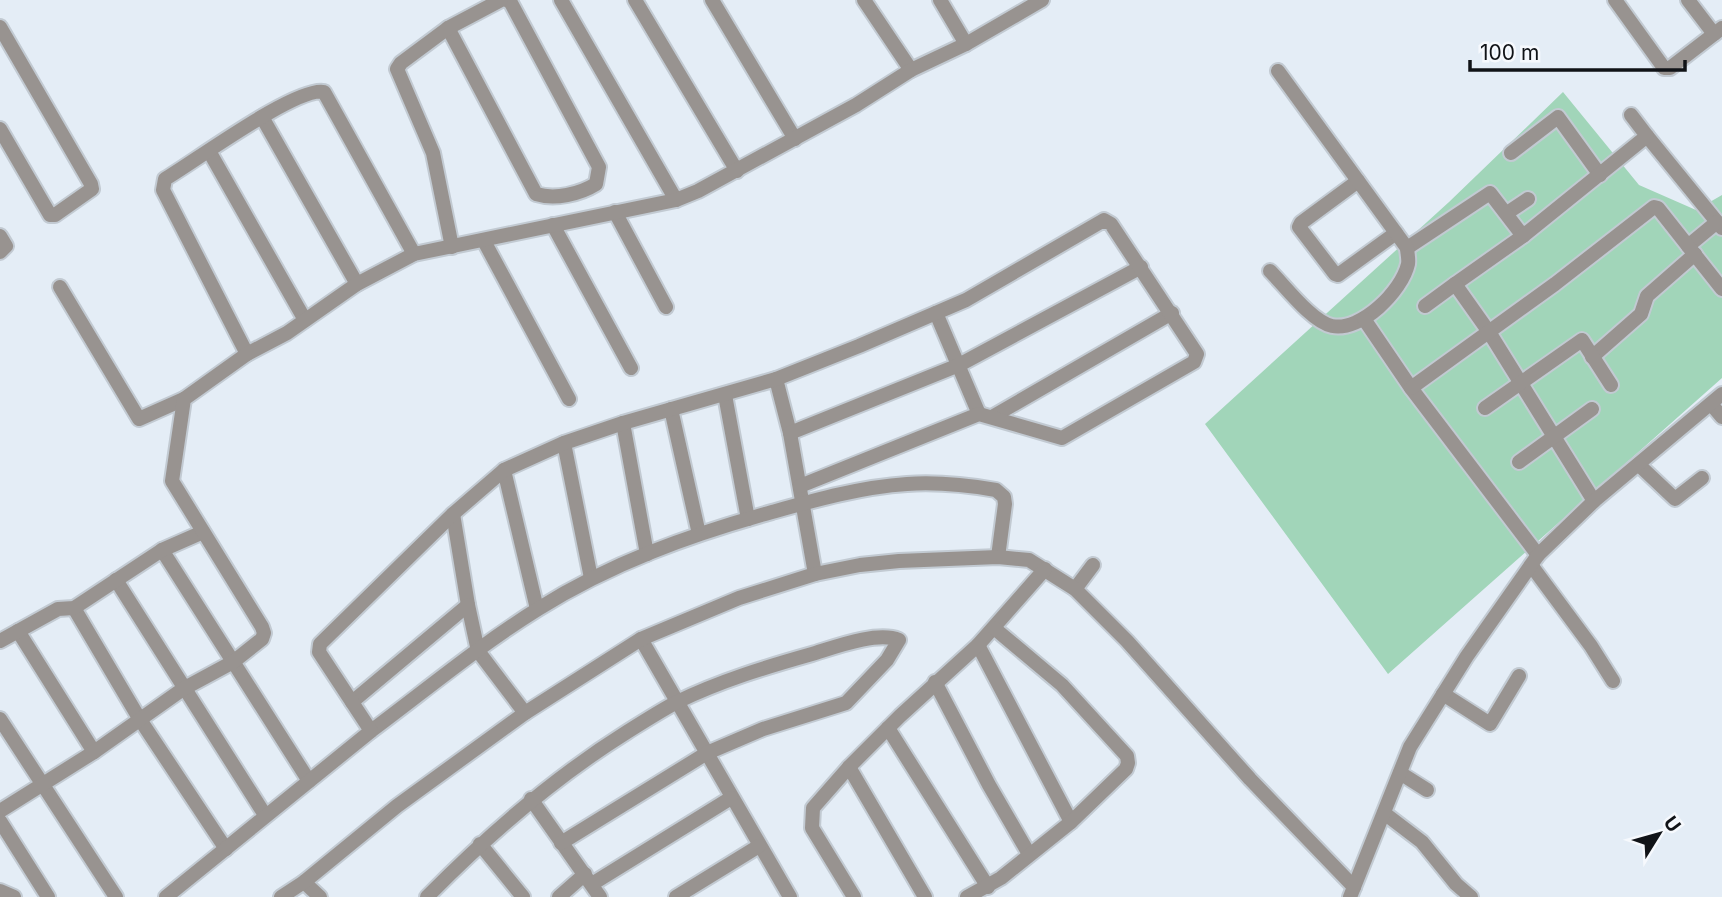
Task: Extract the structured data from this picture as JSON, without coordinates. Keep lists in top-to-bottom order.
{
  "scale_bar": "100 m",
  "north": "top right"
}
